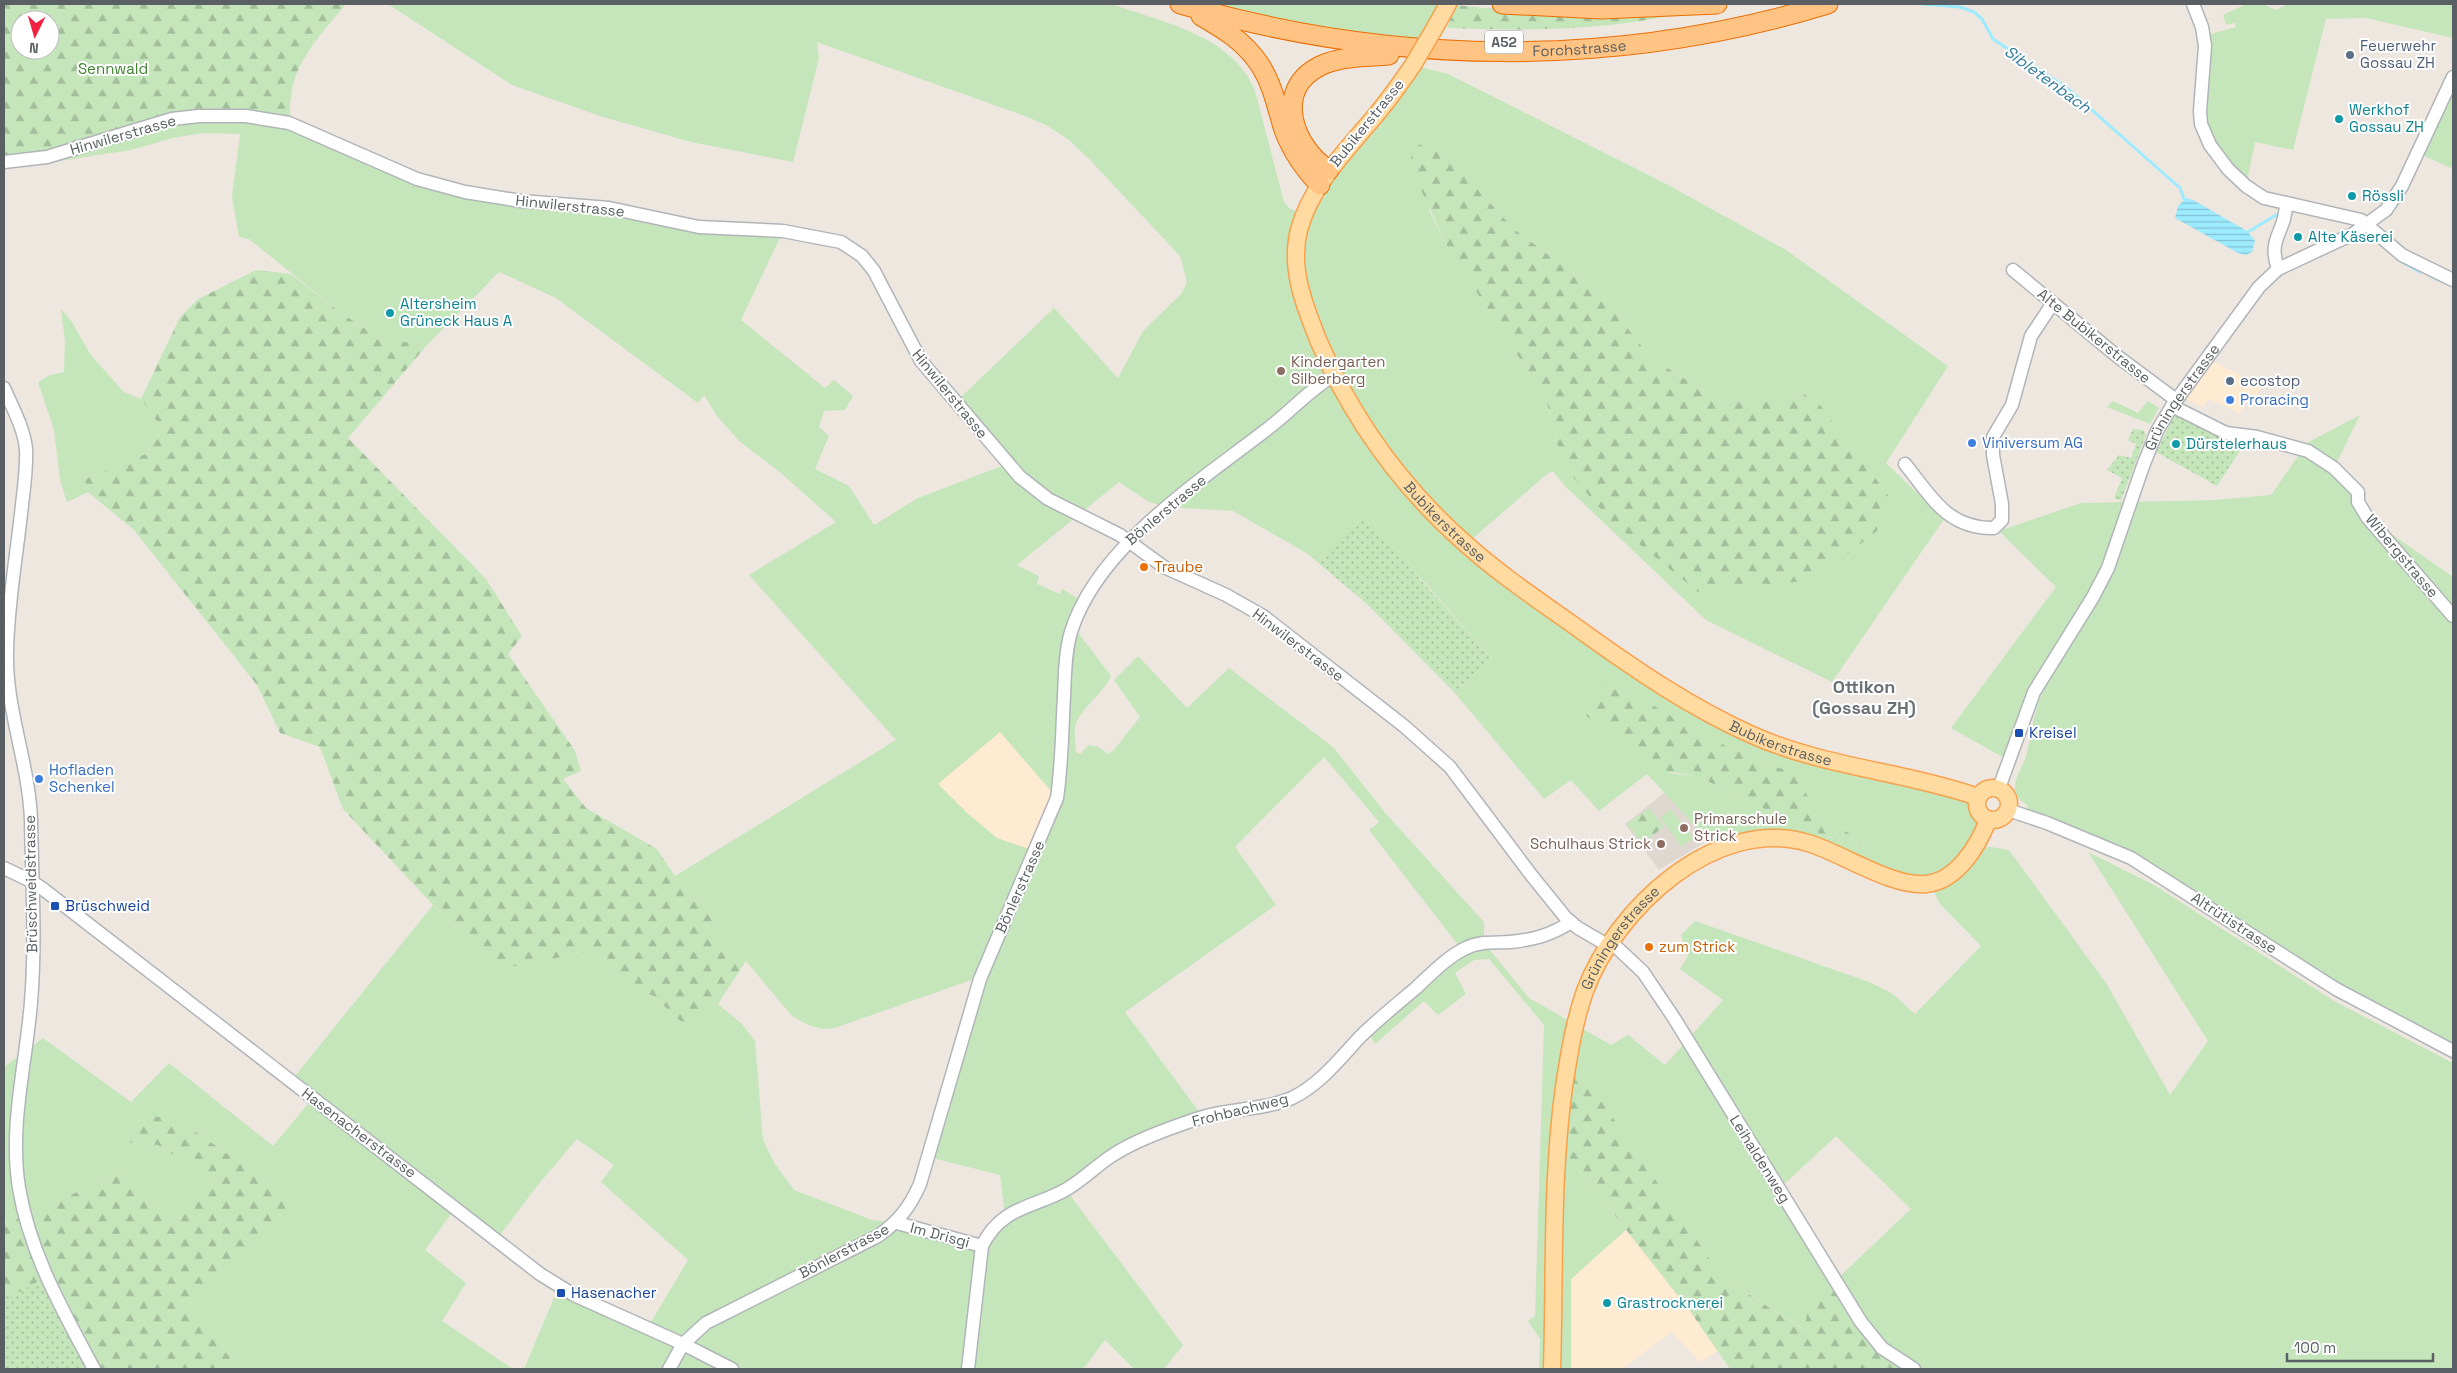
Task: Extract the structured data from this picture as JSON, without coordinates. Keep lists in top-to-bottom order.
{
  "streets": {
    "highway": ["A52", "Forchstrasse"],
    "main road": ["Bubikerstrasse", "Grüningerstrasse"],
    "street": [
      "Hinwilerstrasse",
      "Alte Bubikerstrasse",
      "Bönlerstrasse",
      "Wibergstrasse",
      "Brüschweidstrasse",
      "Altrütistrasse",
      "Frohbachweg",
      "Hasenacherstrasse",
      "Leihaldenweg",
      "Im Drisgi"
    ]
  },
  "crossings": [
    ["Bubikerstrasse", "Grüningerstrasse"],
    ["Bubikerstrasse", "Bönlerstrasse"],
    ["Bubikerstrasse", "Altrütistrasse"],
    ["Hinwilerstrasse", "Grüningerstrasse"],
    ["Hinwilerstrasse", "Bönlerstrasse"],
    ["Hinwilerstrasse", "Frohbachweg"],
    ["Hinwilerstrasse", "Leihaldenweg"],
    ["Alte Bubikerstrasse", "Grüningerstrasse"],
    ["Alte Bubikerstrasse", "Wibergstrasse"],
    ["Grüningerstrasse", "Wibergstrasse"],
    ["Grüningerstrasse", "Altrütistrasse"],
    ["Grüningerstrasse", "Leihaldenweg"],
    ["Bönlerstrasse", "Hasenacherstrasse"],
    ["Bönlerstrasse", "Im Drisgi"],
    ["Brüschweidstrasse", "Hasenacherstrasse"],
    ["Frohbachweg", "Im Drisgi"]
  ],
  "districts": ["Ottikon (Gossau ZH)"],
  "water": ["Sibletenbach"],
  "parks": ["Sennwald"],
  "places": {
    "other": [
      "Feuerwehr Gossau ZH",
      "Werkhof Gossau ZH",
      "Rössli",
      "Alte Käserei",
      "Altersheim Grüneck Haus A",
      "Kindergarten Silberberg",
      "ecostop",
      "Proracing",
      "Viniversum AG",
      "Dürstelerhaus",
      "Traube",
      "Hofladen Schenkel",
      "Primarschule Strick",
      "Schulhaus Strick",
      "zum Strick",
      "Grastrocknerei"
    ],
    "transit": ["Kreisel", "Brüschweid", "Hasenacher"]
  },
  "scale_bar": "100 m",
  "north": "bottom"
}
